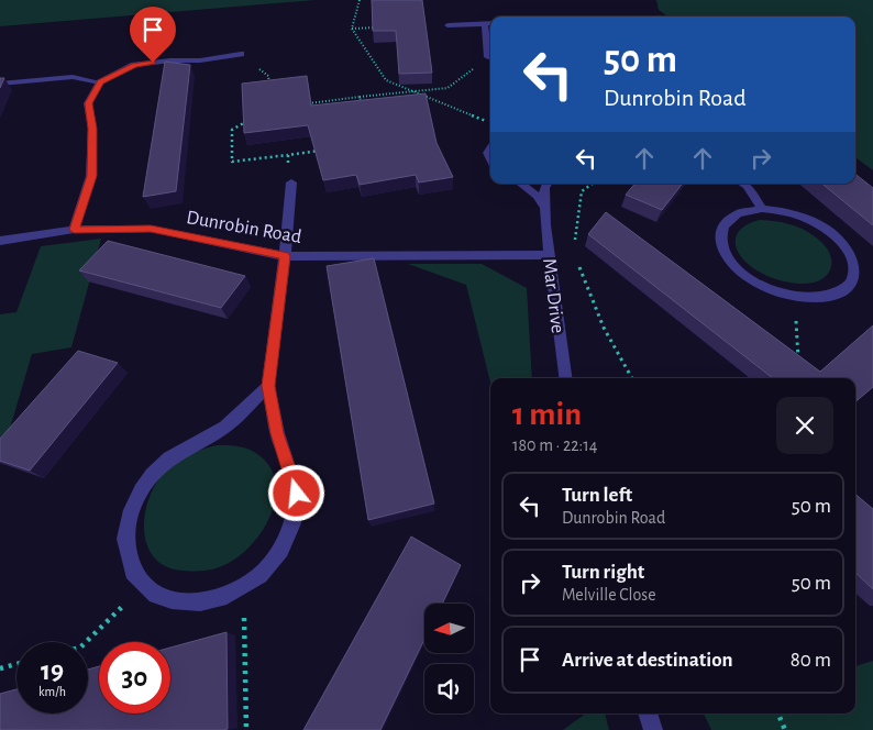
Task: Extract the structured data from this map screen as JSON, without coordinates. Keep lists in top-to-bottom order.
{
  "streets": {
    "street": ["Dunrobin Road", "Mar Drive"]
  },
  "crossings": [
    ["Dunrobin Road", "Mar Drive"]
  ],
  "north": "left",
  "page": {
    "turn": ["50 m", "Dunrobin Road"],
    "heading": ["1 min", "180 m · 22:14"],
    "list": [
      {
        "name": "Turn left",
        "note": "Dunrobin Road",
        "value": "50 m"
      },
      {
        "name": "Turn right",
        "note": "Melville Close",
        "value": "50 m"
      },
      {
        "name": "Arrive at destination",
        "value": "80 m"
      }
    ],
    "speed": "19 km/h",
    "limit": "30"
  }
}
